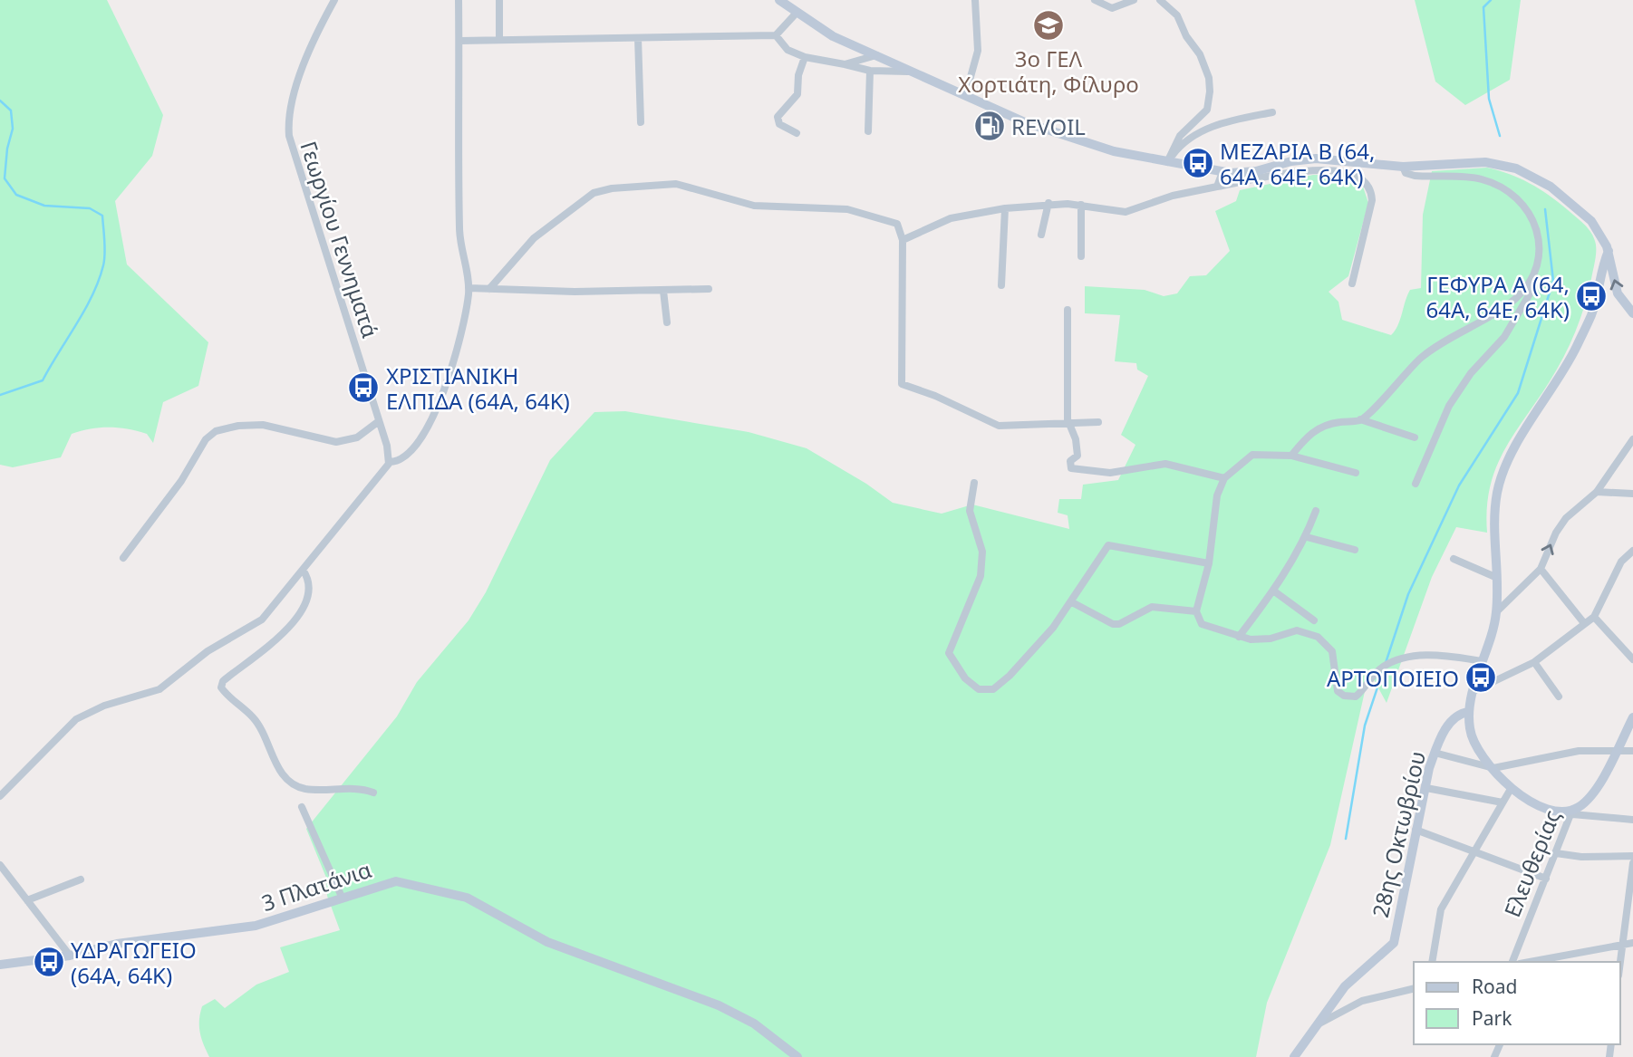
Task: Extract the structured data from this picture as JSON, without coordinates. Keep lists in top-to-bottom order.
{
  "streets": {
    "street": [
      "Γεωργίου Γεννηματά",
      "28ης Οκτωβρίου",
      "Ελευθερίας",
      "3 Πλατάνια"
    ]
  },
  "places": {
    "school or university": ["3ο ΓΕΛ Χορτιάτη, Φίλυρο"],
    "fuel station": ["REVOIL"],
    "bus stop": [
      "ΜΕΖΑΡΙΑ B (64, 64Α, 64Ε, 64Κ)",
      "ΓΕΦΥΡΑ A (64, 64Α, 64Ε, 64Κ)",
      "ΧΡΙΣΤΙΑΝΙΚΗ ΕΛΠΙΔΑ (64Α, 64Κ)",
      "ΑΡΤΟΠΟΙΕΙΟ",
      "ΥΔΡΑΓΩΓΕΙΟ (64Α, 64Κ)"
    ]
  },
  "legend": ["Road", "Park"]
}
